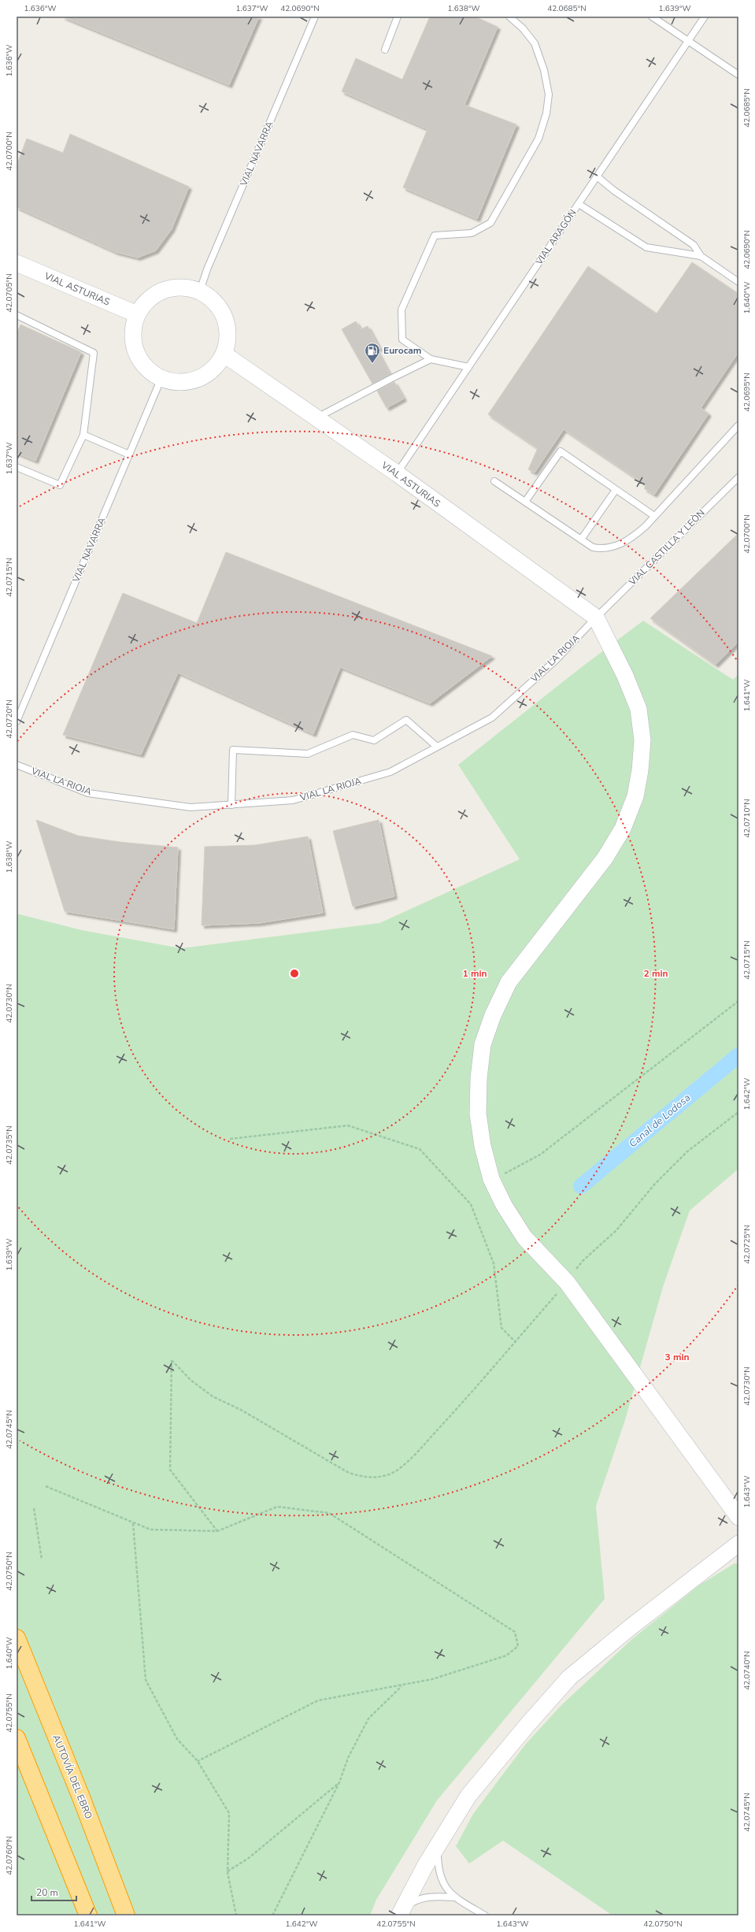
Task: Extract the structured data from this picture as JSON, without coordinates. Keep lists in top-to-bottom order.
{
  "streets": {
    "highway": ["AUTOVÍA DEL EBRO"],
    "street": ["VIAL ASTURIAS"],
    "lane": [
      "VIAL NAVARRA",
      "VIAL ARAGÓN",
      "VIAL CASTILLA Y LEÒN",
      "VIAL LA RIOJA"
    ]
  },
  "crossings": [
    ["VIAL NAVARRA", "VIAL ASTURIAS"],
    ["VIAL ARAGÓN", "VIAL ASTURIAS"],
    ["VIAL ASTURIAS", "VIAL CASTILLA Y LEÒN"],
    ["VIAL ASTURIAS", "VIAL LA RIOJA"],
    ["VIAL CASTILLA Y LEÒN", "VIAL LA RIOJA"]
  ],
  "water": ["Canal de Lodosa"],
  "places": {
    "fuel station": ["Eurocam"]
  },
  "scale_bar": "20 m",
  "coordinates": [
    "1.636°W",
    "1.637°W",
    "42.0690°N",
    "1.638°W",
    "42.0685°N",
    "1.639°W",
    "42.0700°N",
    "42.0705°N",
    "1.640°W",
    "42.0695°N",
    "42.0715°N",
    "1.641°W",
    "42.0720°N",
    "42.0710°N",
    "42.0730°N",
    "1.642°W",
    "42.0735°N",
    "42.0725°N",
    "42.0745°N",
    "1.643°W",
    "42.0750°N",
    "42.0740°N",
    "42.0755°N",
    "42.0760°N"
  ],
  "rings": ["1 min", "2 min", "3 min"]
}
